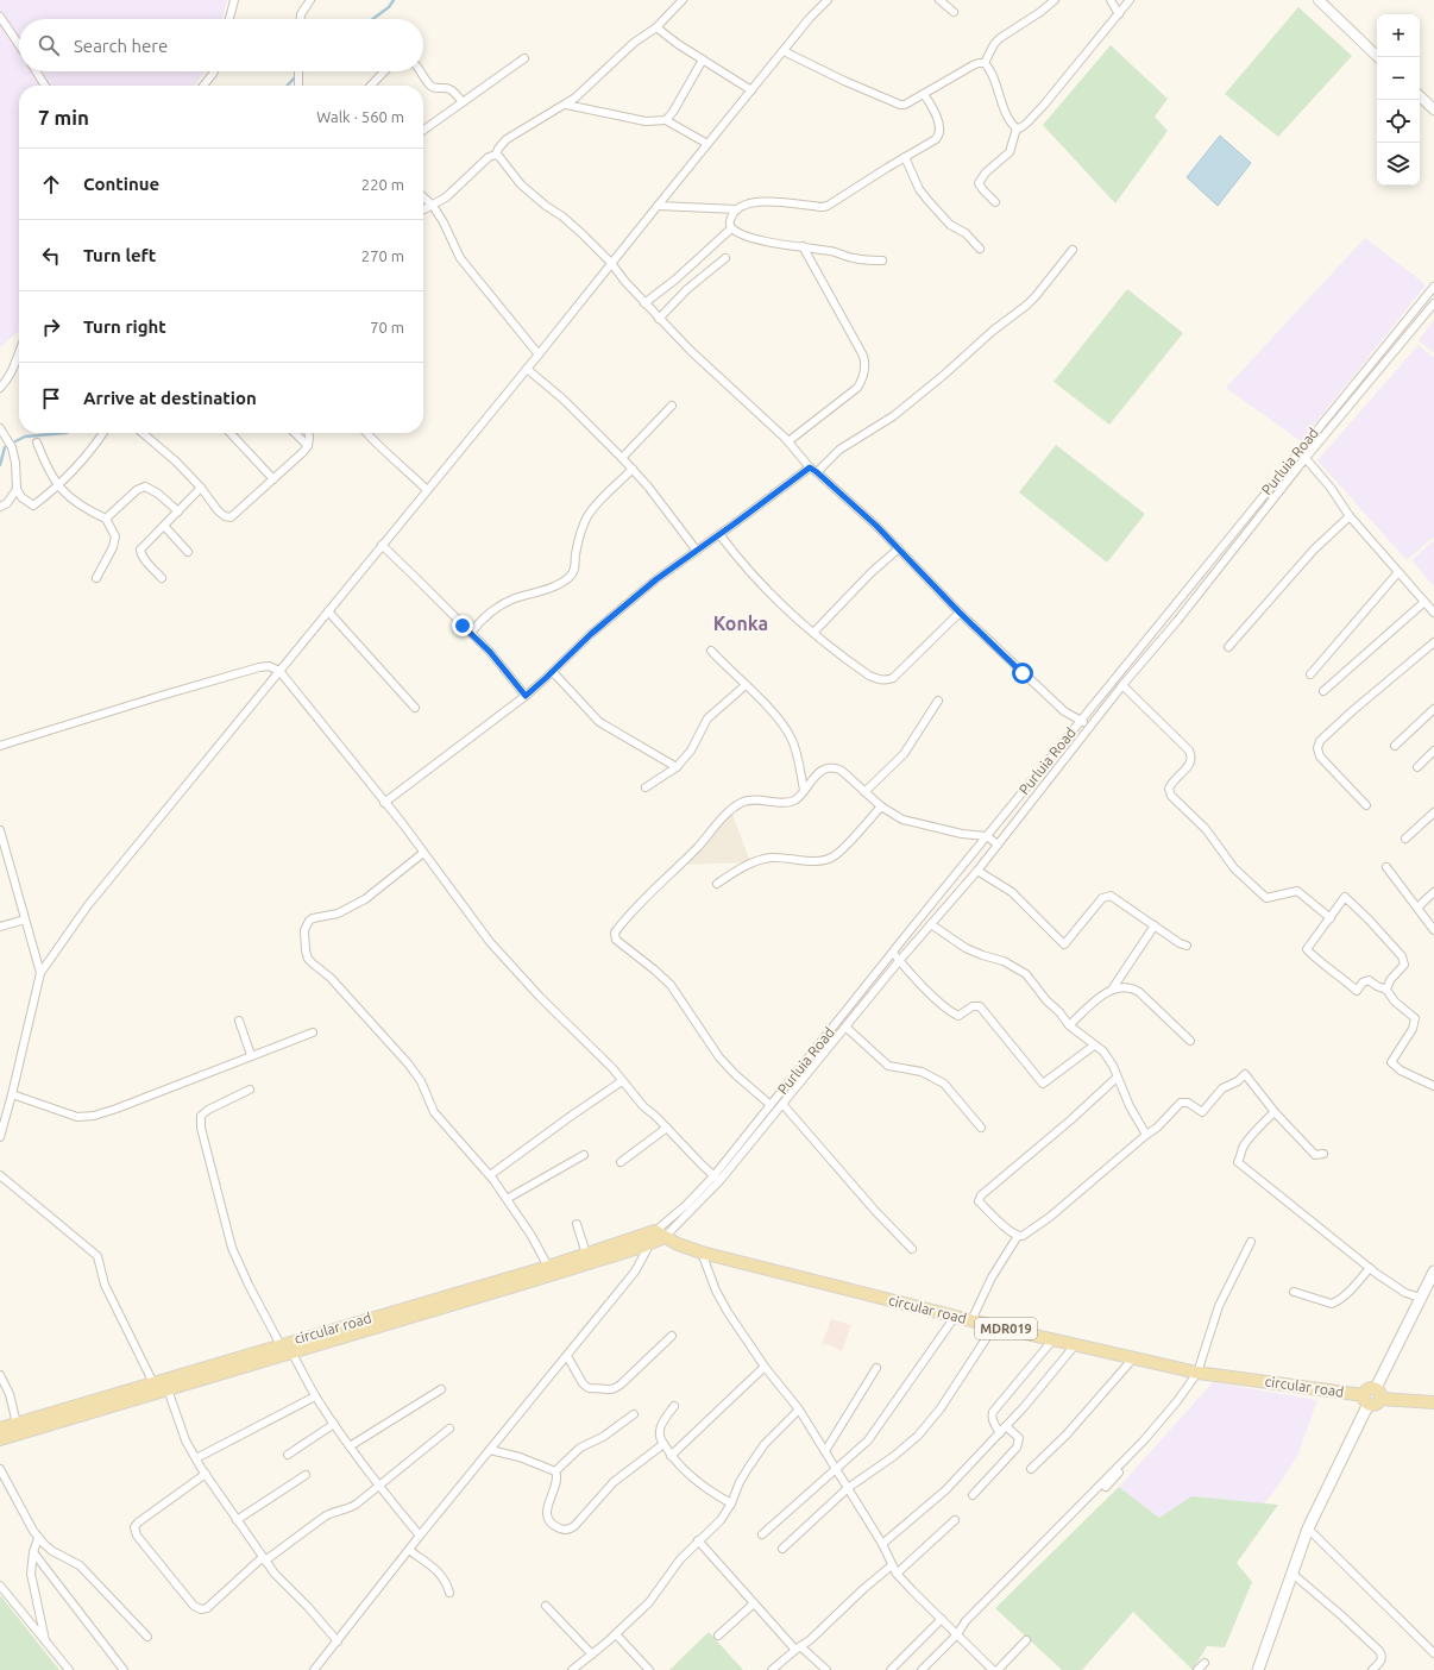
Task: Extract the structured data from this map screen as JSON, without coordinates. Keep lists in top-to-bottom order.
{
  "streets": {
    "main road": ["circular road", "MDR019"],
    "street": ["Purluia Road"]
  },
  "crossings": [
    ["Purluia Road", "circular road"]
  ],
  "districts": ["Konka"],
  "page": {
    "map_buttons": ["+", "−"],
    "search": "Search here",
    "heading": ["7 min", "Walk · 560 m"],
    "list": [
      ["Continue", "220 m"],
      ["Turn left", "270 m"],
      ["Turn right", "70 m"],
      "Arrive at destination"
    ]
  }
}
